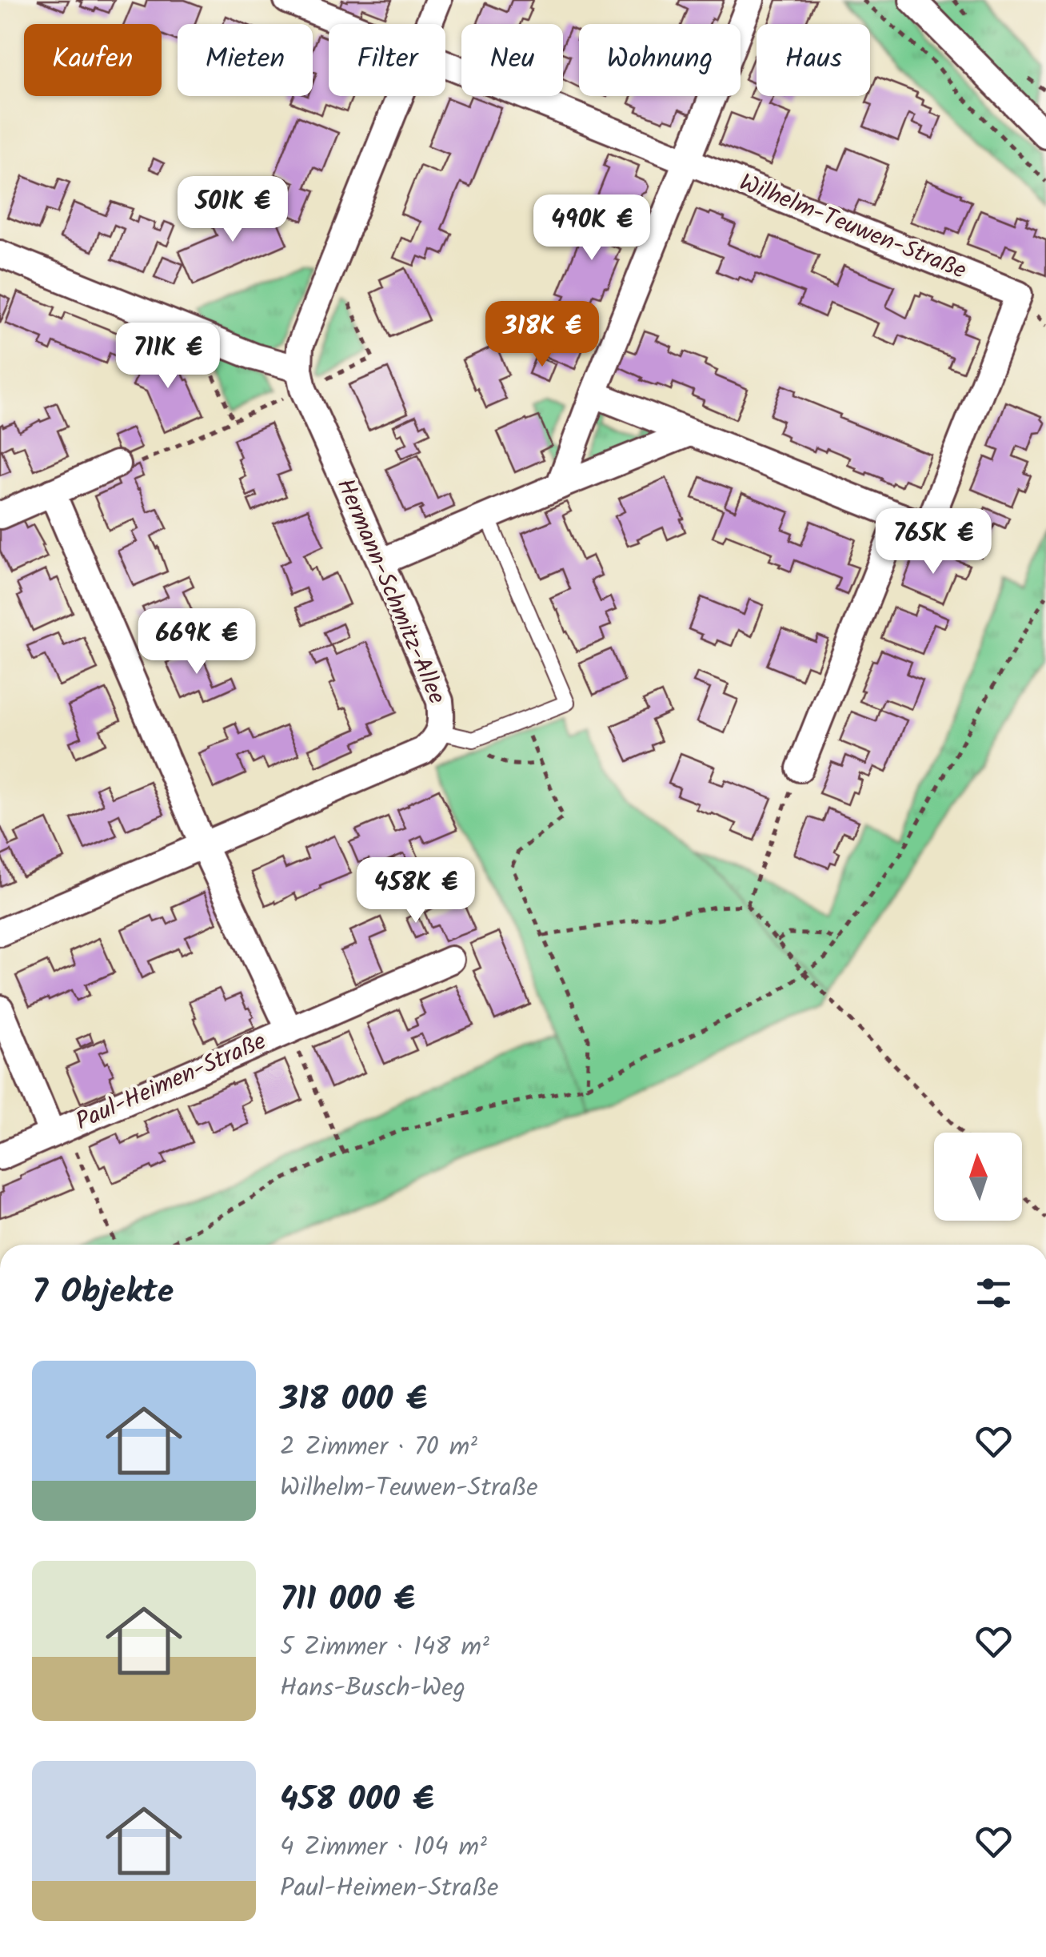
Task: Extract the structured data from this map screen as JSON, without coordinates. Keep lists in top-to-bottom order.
{
  "streets": {
    "street": ["Wilhelm-Teuwen-Straße", "Hermann-Schmitz-Allee", "Paul-Heimen-Straße"]
  },
  "crossings": [
    ["Hermann-Schmitz-Allee", "Paul-Heimen-Straße"]
  ],
  "north": "top",
  "page": {
    "chip": [
      "Kaufen",
      "Mieten",
      "Filter",
      "Neu",
      "Wohnung",
      "Haus"
    ],
    "price": [
      "501K €",
      "490K €",
      "318K €",
      "711K €",
      "765K €",
      "669K €",
      "458K €"
    ],
    "heading": "7 Objekte",
    "list": [
      {
        "name": "318 000 €",
        "note": "2 Zimmer · 70 m² · Wilhelm-Teuwen-Straße"
      },
      {
        "name": "711 000 €",
        "note": "5 Zimmer · 148 m² · Hans-Busch-Weg"
      },
      {
        "name": "458 000 €",
        "note": "4 Zimmer · 104 m² · Paul-Heimen-Straße"
      }
    ]
  }
}
